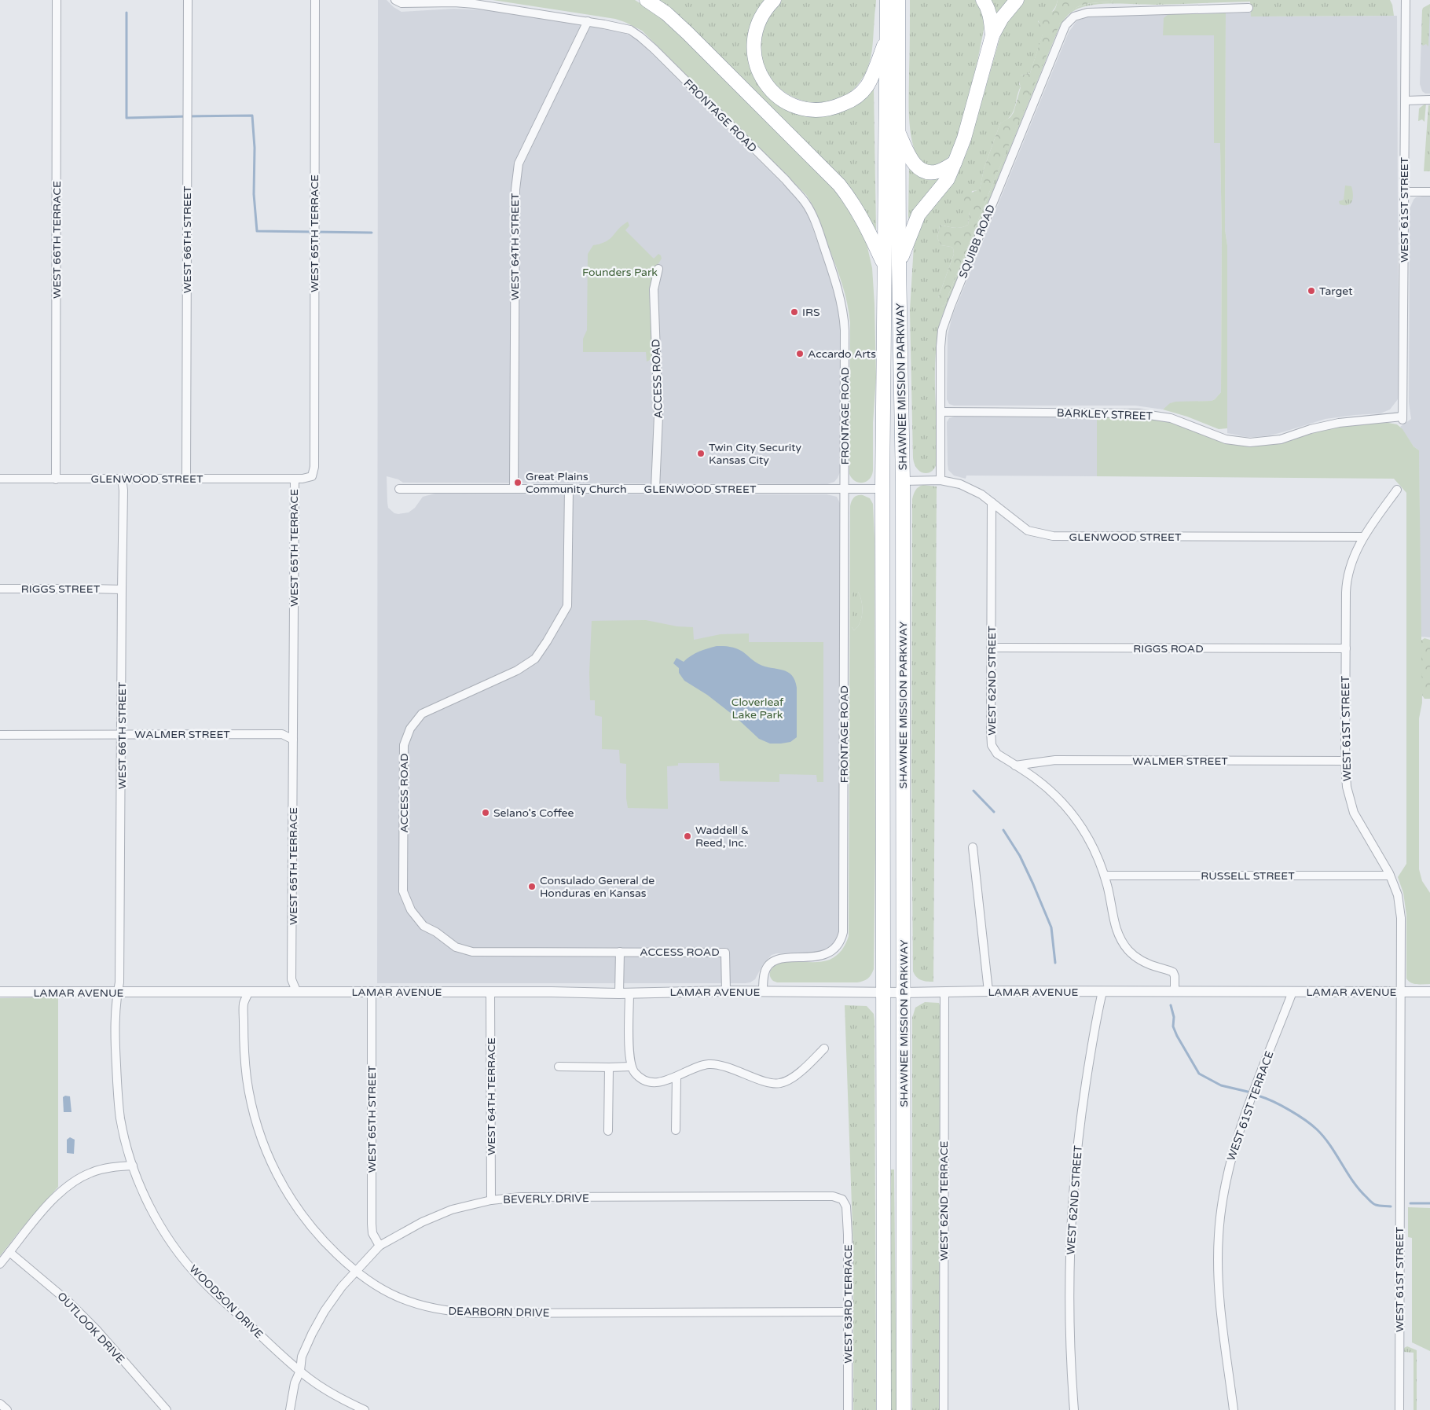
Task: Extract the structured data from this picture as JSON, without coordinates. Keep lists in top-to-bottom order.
{
  "streets": {
    "highway": ["SHAWNEE MISSION PARKWAY"],
    "street": [
      "FRONTAGE ROAD",
      "WEST 61ST STREET",
      "WEST 65TH TERRACE",
      "WEST 66TH TERRACE",
      "WEST 66TH STREET",
      "SQUIBB ROAD",
      "WEST 64TH STREET",
      "ACCESS ROAD",
      "BARKLEY STREET",
      "GLENWOOD STREET",
      "RIGGS STREET",
      "RIGGS ROAD",
      "WEST 62ND STREET",
      "WALMER STREET",
      "RUSSELL STREET",
      "LAMAR AVENUE",
      "WEST 64TH TERRACE",
      "WEST 61ST TERRACE",
      "WEST 65TH STREET",
      "BEVERLY DRIVE",
      "WEST 62ND TERRACE",
      "WOODSON DRIVE",
      "WEST 63RD TERRACE",
      "DEARBORN DRIVE",
      "OUTLOOK DRIVE"
    ]
  },
  "crossings": [
    ["FRONTAGE ROAD", "WEST 64TH STREET"],
    ["FRONTAGE ROAD", "GLENWOOD STREET"],
    ["FRONTAGE ROAD", "LAMAR AVENUE"],
    ["WEST 61ST STREET", "BARKLEY STREET"],
    ["WEST 61ST STREET", "GLENWOOD STREET"],
    ["WEST 61ST STREET", "RIGGS ROAD"],
    ["WEST 61ST STREET", "WALMER STREET"],
    ["WEST 61ST STREET", "RUSSELL STREET"],
    ["WEST 61ST STREET", "LAMAR AVENUE"],
    ["WEST 65TH TERRACE", "GLENWOOD STREET"],
    ["WEST 65TH TERRACE", "WALMER STREET"],
    ["WEST 65TH TERRACE", "LAMAR AVENUE"],
    ["WEST 66TH TERRACE", "GLENWOOD STREET"],
    ["WEST 66TH STREET", "GLENWOOD STREET"],
    ["WEST 66TH STREET", "RIGGS STREET"],
    ["WEST 66TH STREET", "WALMER STREET"],
    ["WEST 66TH STREET", "LAMAR AVENUE"],
    ["WEST 66TH STREET", "WOODSON DRIVE"],
    ["SQUIBB ROAD", "BARKLEY STREET"],
    ["WEST 64TH STREET", "GLENWOOD STREET"],
    ["ACCESS ROAD", "GLENWOOD STREET"],
    ["ACCESS ROAD", "LAMAR AVENUE"],
    ["SHAWNEE MISSION PARKWAY", "GLENWOOD STREET"],
    ["SHAWNEE MISSION PARKWAY", "LAMAR AVENUE"],
    ["GLENWOOD STREET", "WEST 62ND STREET"],
    ["RIGGS ROAD", "WEST 62ND STREET"],
    ["WEST 62ND STREET", "WALMER STREET"],
    ["WEST 62ND STREET", "RUSSELL STREET"],
    ["WEST 62ND STREET", "LAMAR AVENUE"],
    ["LAMAR AVENUE", "WEST 64TH TERRACE"],
    ["LAMAR AVENUE", "WEST 61ST TERRACE"],
    ["LAMAR AVENUE", "WEST 65TH STREET"],
    ["LAMAR AVENUE", "WEST 62ND TERRACE"],
    ["LAMAR AVENUE", "WOODSON DRIVE"],
    ["LAMAR AVENUE", "DEARBORN DRIVE"],
    ["WEST 64TH TERRACE", "BEVERLY DRIVE"],
    ["WEST 65TH STREET", "BEVERLY DRIVE"],
    ["BEVERLY DRIVE", "WOODSON DRIVE"],
    ["BEVERLY DRIVE", "WEST 63RD TERRACE"],
    ["BEVERLY DRIVE", "DEARBORN DRIVE"],
    ["WEST 63RD TERRACE", "DEARBORN DRIVE"]
  ],
  "parks": ["Founders Park", "Cloverleaf Lake Park"],
  "places": [
    "Target",
    "IRS",
    "Accardo Arts",
    "Twin City Security Kansas City",
    "Great Plains Community Church",
    "Selano's Coffee",
    "Waddell & Reed, Inc.",
    "Consulado General de Honduras en Kansas"
  ]
}
